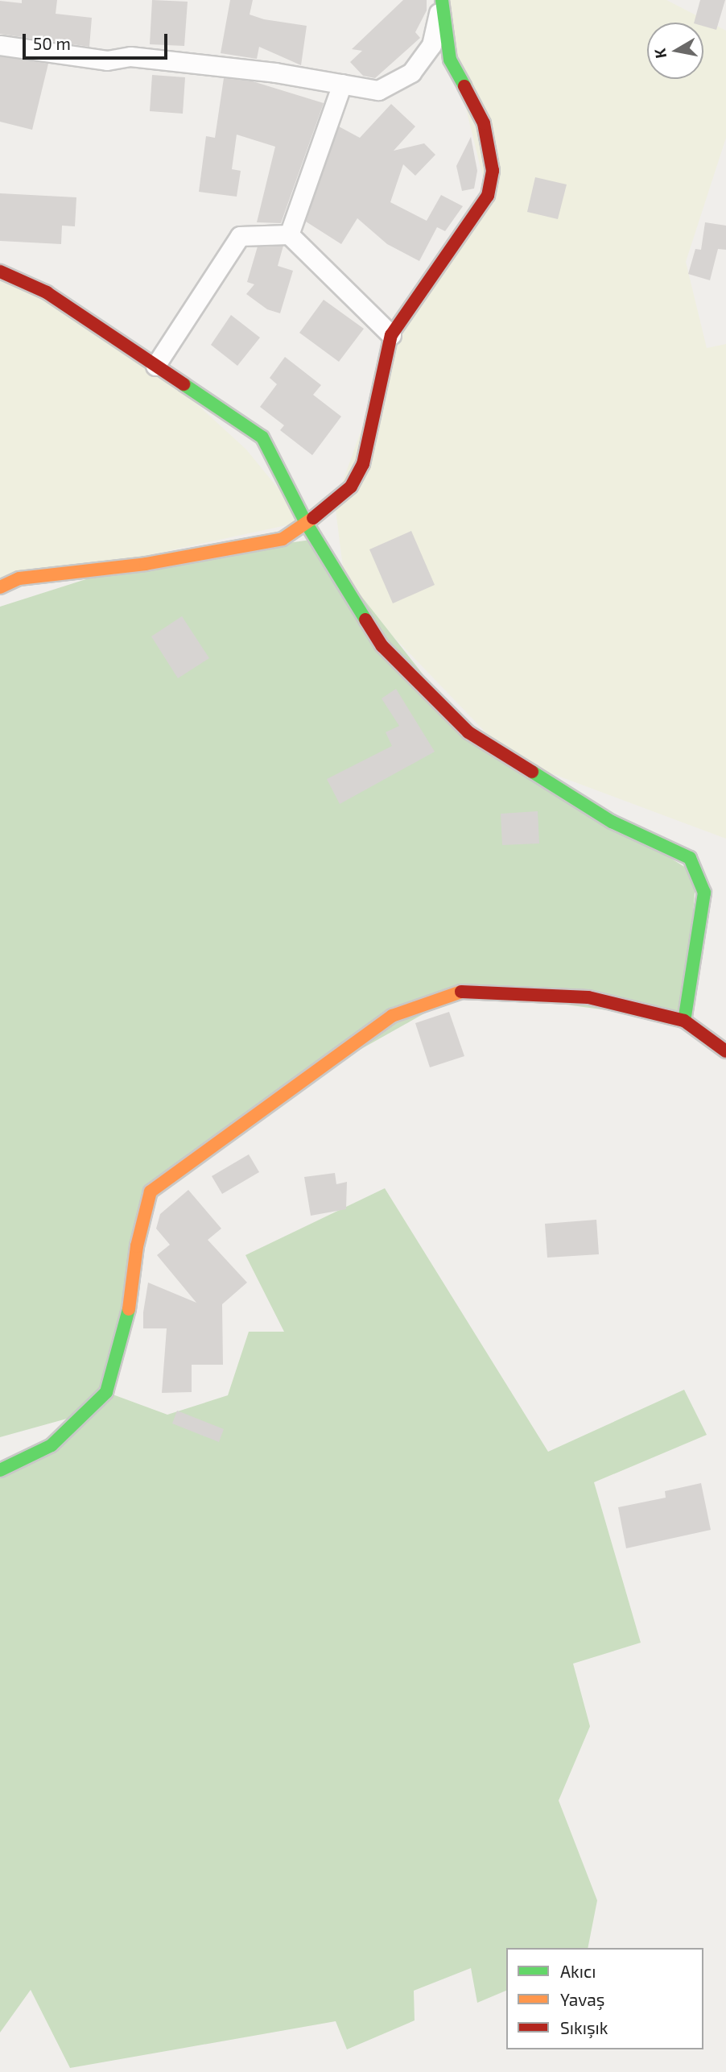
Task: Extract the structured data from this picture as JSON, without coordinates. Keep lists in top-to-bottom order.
{
  "legend": ["Akıcı", "Yavaş", "Sıkışık"],
  "scale_bar": "50 m",
  "north": "left"
}
